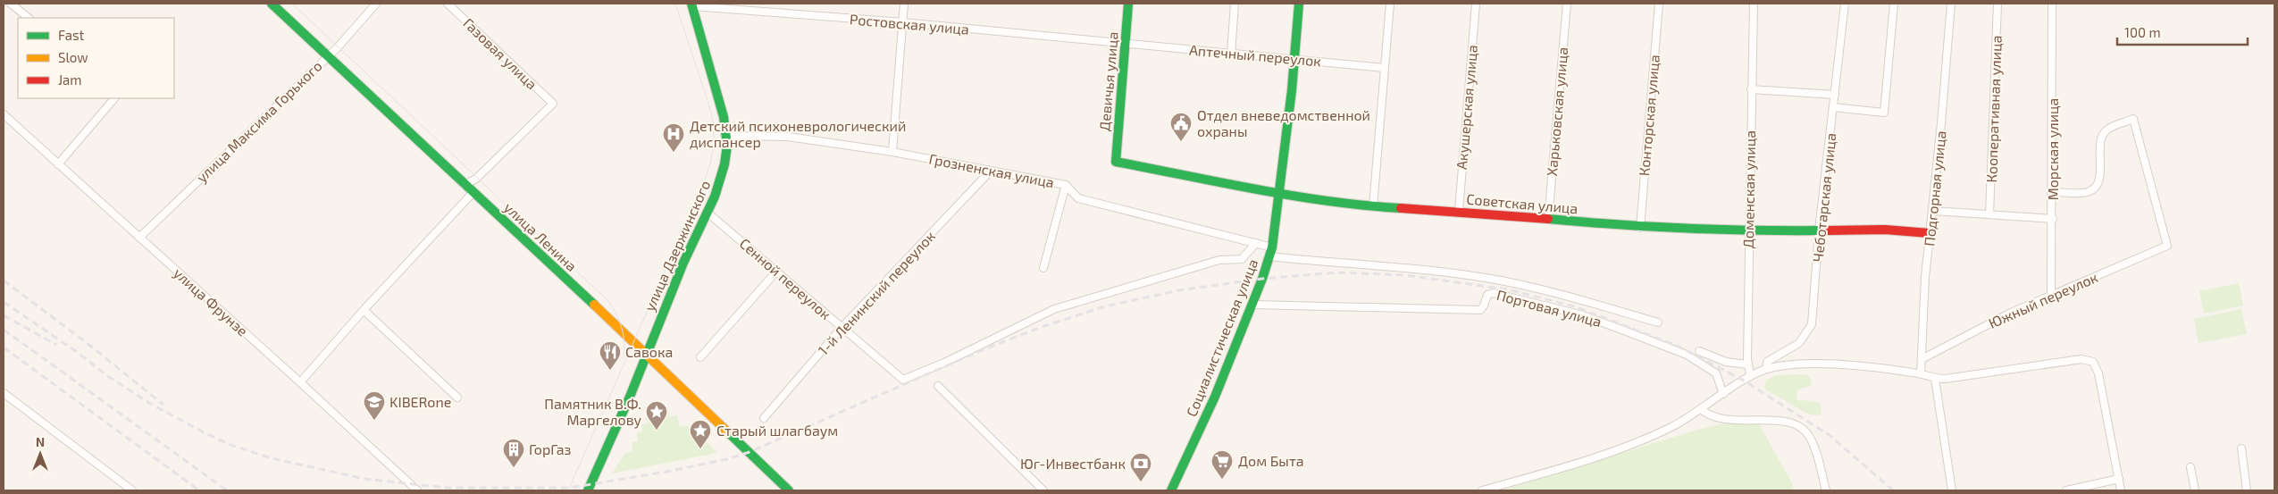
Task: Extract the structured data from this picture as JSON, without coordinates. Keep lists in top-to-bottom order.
{
  "streets": {
    "street": [
      "Ростовская улица",
      "Газовая улица",
      "Аптечный переулок",
      "Девичья улица",
      "Акушерская улица",
      "Кооперативная улица",
      "Харьковская улица",
      "Конторская улица",
      "улица Максима Горького",
      "Морская улица",
      "Грозненская улица",
      "Подгорная улица",
      "Доменская улица",
      "Чеботарская улица",
      "Советская улица",
      "улица Ленина",
      "улица Дзержинского",
      "Сенной переулок",
      "1-й Ленинский переулок",
      "Южный переулок",
      "улица Фрунзе",
      "Портовая улица",
      "Социалистическая улица"
    ]
  },
  "crossings": [
    ["Ростовская улица", "Аптечный переулок"],
    ["Ростовская улица", "Девичья улица"],
    ["Ростовская улица", "улица Дзержинского"],
    ["Газовая улица", "улица Ленина"],
    ["Аптечный переулок", "Девичья улица"],
    ["Аптечный переулок", "Социалистическая улица"],
    ["Девичья улица", "Советская улица"],
    ["Акушерская улица", "Советская улица"],
    ["Харьковская улица", "Советская улица"],
    ["Конторская улица", "Советская улица"],
    ["улица Максима Горького", "улица Ленина"],
    ["улица Максима Горького", "улица Фрунзе"],
    ["Морская улица", "Южный переулок"],
    ["Грозненская улица", "улица Дзержинского"],
    ["Грозненская улица", "Сенной переулок"],
    ["Грозненская улица", "1-й Ленинский переулок"],
    ["Грозненская улица", "Социалистическая улица"],
    ["Подгорная улица", "Советская улица"],
    ["Подгорная улица", "Южный переулок"],
    ["Доменская улица", "Советская улица"],
    ["Чеботарская улица", "Советская улица"],
    ["Советская улица", "Социалистическая улица"],
    ["улица Ленина", "улица Дзержинского"],
    ["улица Дзержинского", "Сенной переулок"],
    ["Сенной переулок", "1-й Ленинский переулок"],
    ["Портовая улица", "Социалистическая улица"]
  ],
  "places": {
    "public building": ["Отдел вневедомственной охраны"],
    "hospital": ["Детский психоневрологический диспансер"],
    "restaurant": ["Савока"],
    "school or university": ["KIBERone"],
    "place": ["Памятник В.Ф. Маргелову", "Старый шлагбаум"],
    "building": ["ГорГаз"],
    "supermarket": ["Дом Быта"],
    "bank": ["Юг-Инвестбанк"]
  },
  "legend": ["Fast", "Slow", "Jam"],
  "scale_bar": "100 m",
  "north": "top"
}
